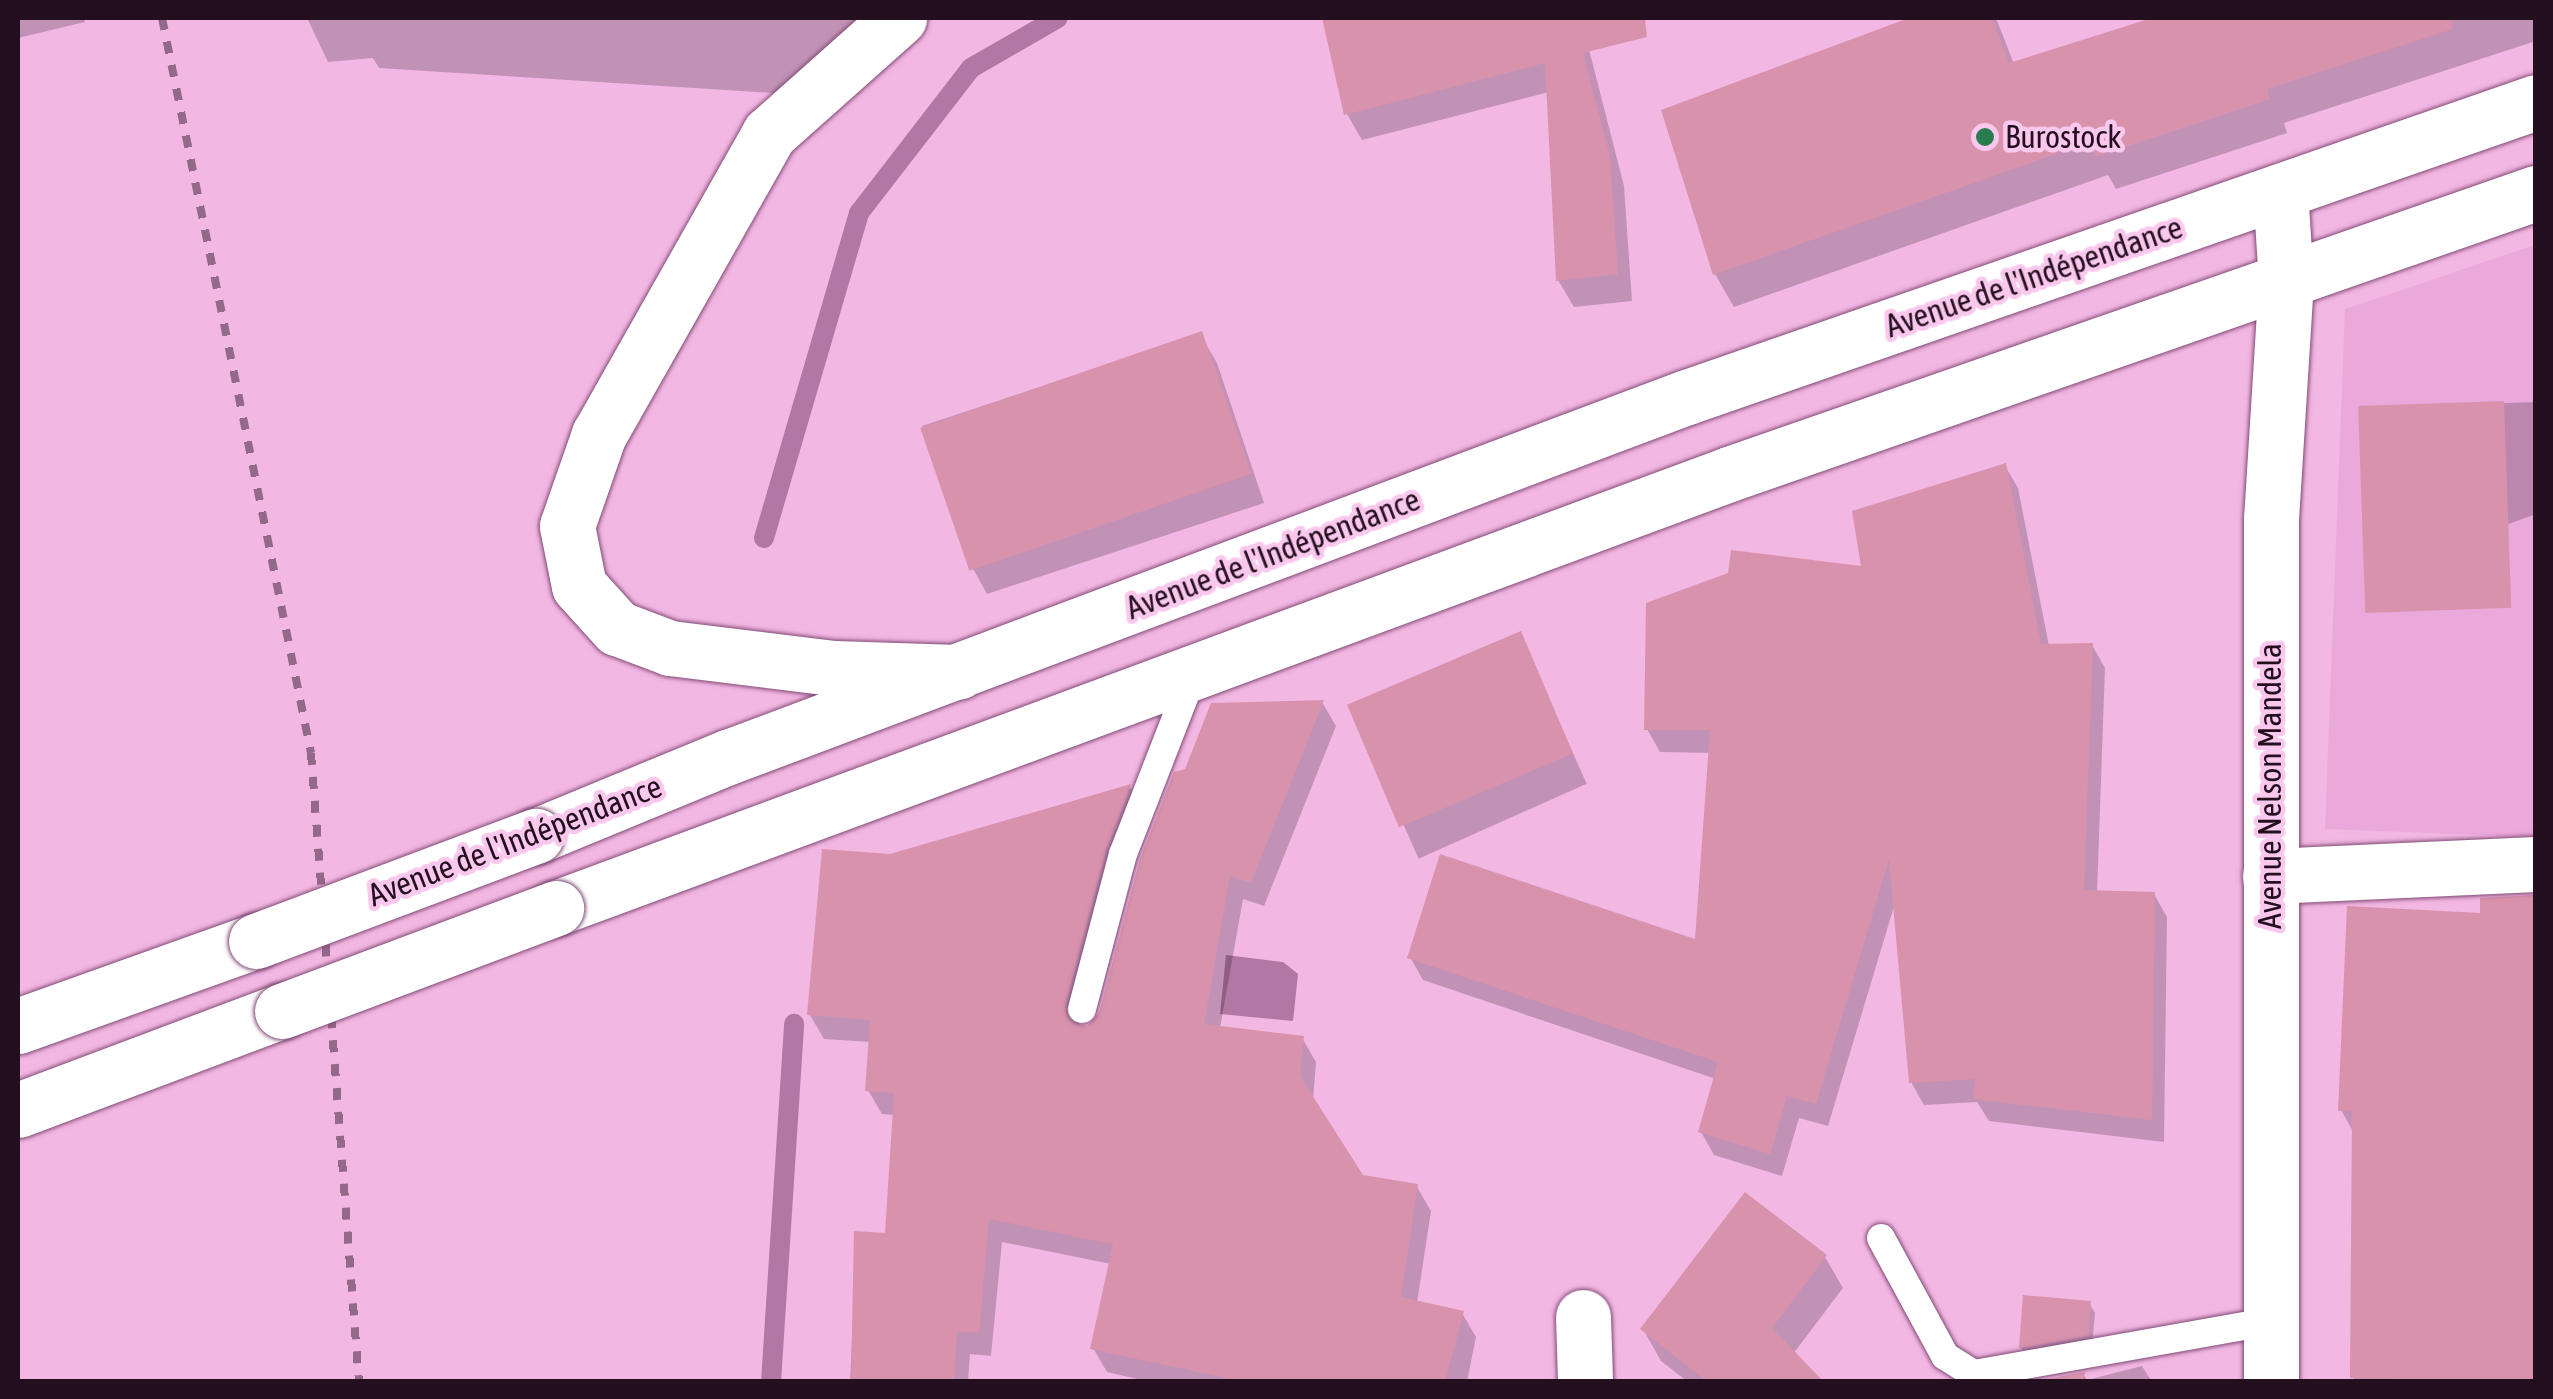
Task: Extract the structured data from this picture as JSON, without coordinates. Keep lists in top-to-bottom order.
{
  "streets": {
    "main road": ["Avenue de l'Indépendance", "Avenue Nelson Mandela"]
  },
  "crossings": [
    ["Avenue de l'Indépendance", "Avenue Nelson Mandela"]
  ],
  "places": ["Burostock"]
}
